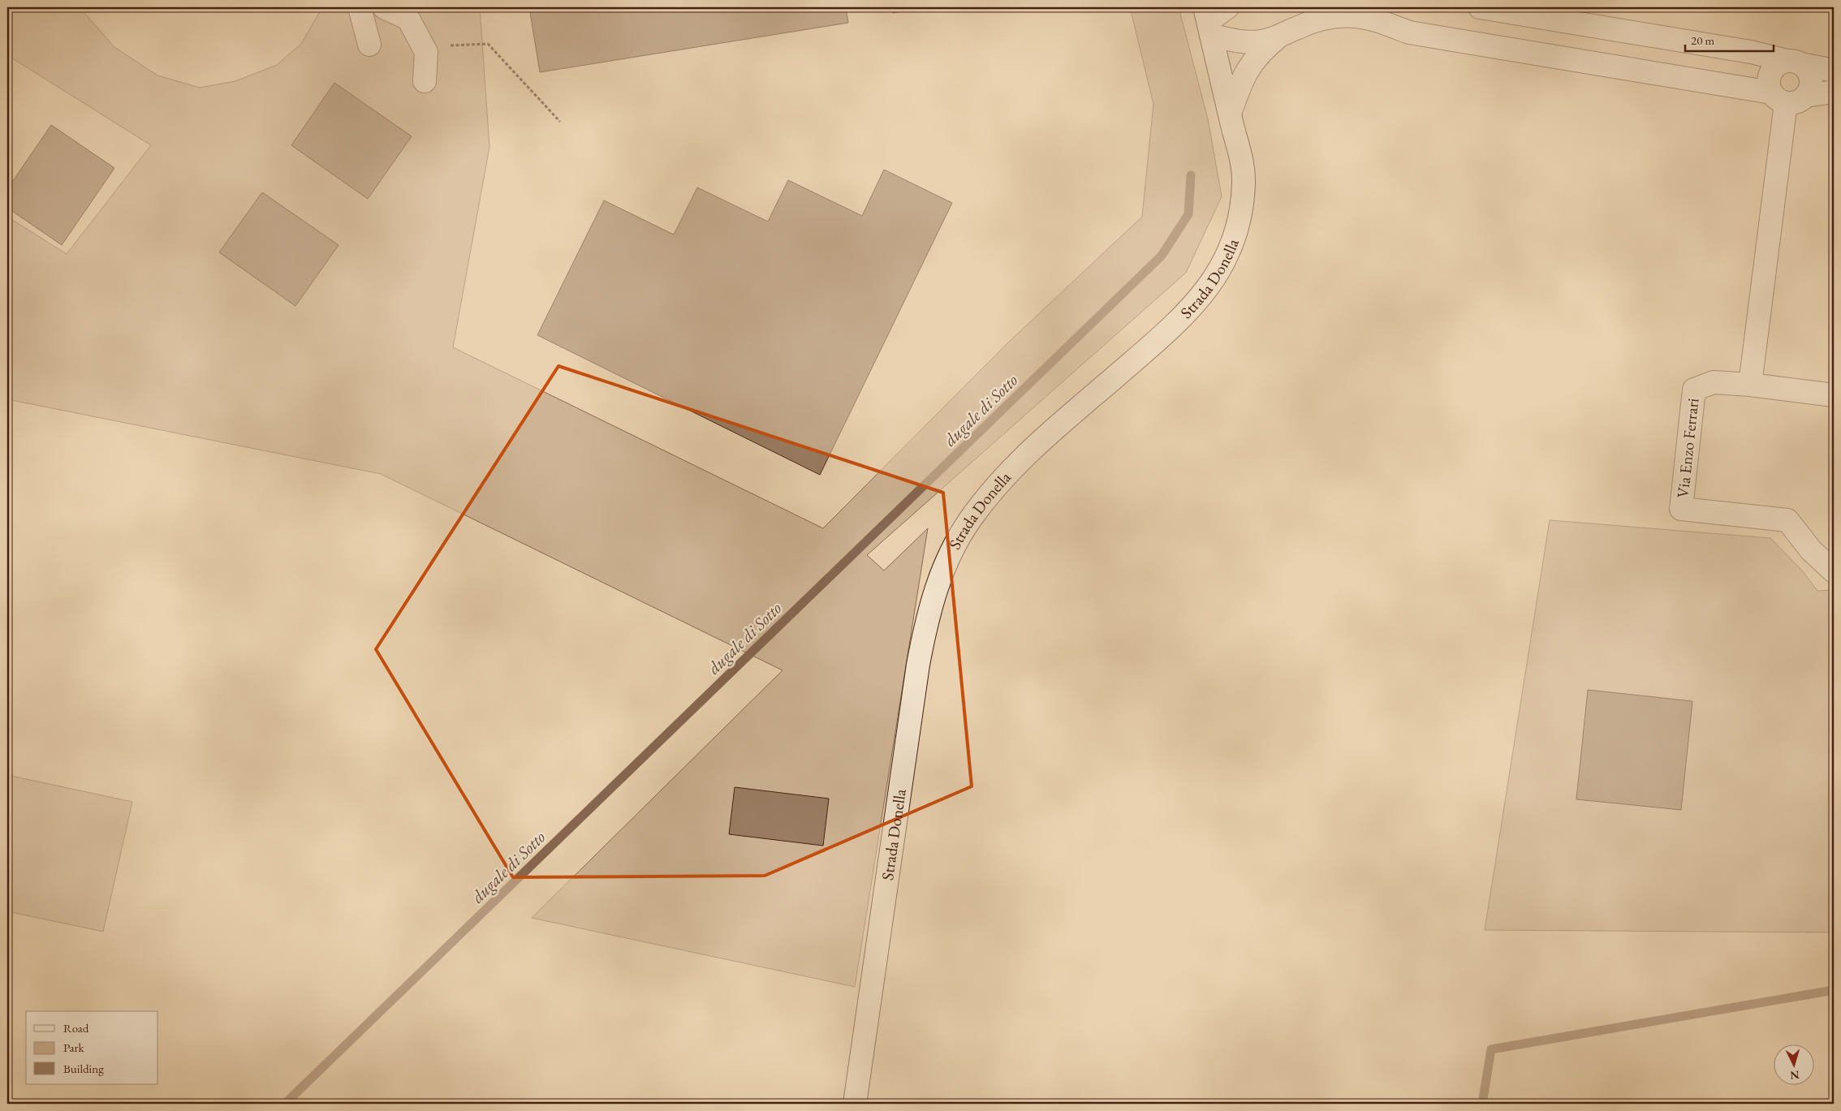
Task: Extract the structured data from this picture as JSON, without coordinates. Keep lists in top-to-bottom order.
{
  "streets": {
    "street": ["Strada Donella", "Via Enzo Ferrari"]
  },
  "water": ["dugale di Sotto"],
  "legend": ["Road", "Park", "Building"],
  "scale_bar": "20 m",
  "north": "bottom"
}
